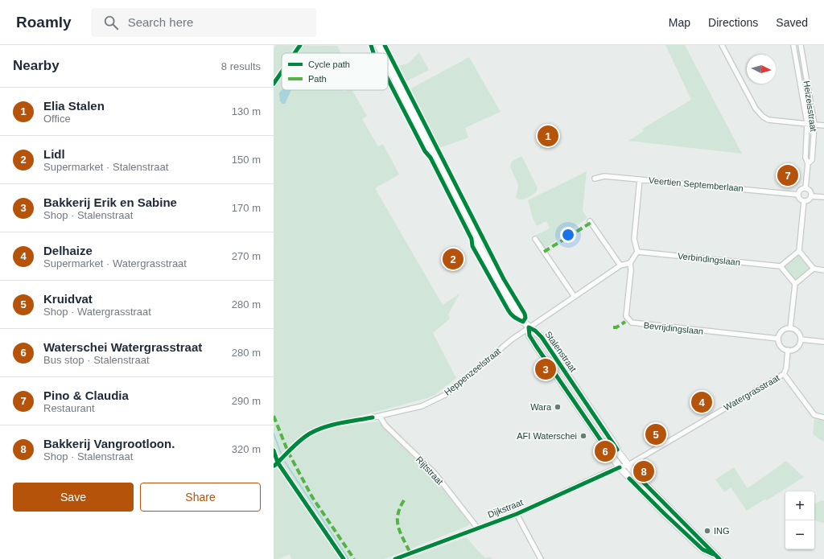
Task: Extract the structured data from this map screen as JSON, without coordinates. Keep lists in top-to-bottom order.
{
  "streets": {
    "street": [
      "Heizeisstraat",
      "Veertien Septemberlaan",
      "Verbindingslaan",
      "Bevrijdingslaan",
      "Stalenstraat",
      "Heppenzeelstraat",
      "Watergrasstraat",
      "Rijtstraat",
      "Dijkstraat"
    ]
  },
  "crossings": [
    ["Heizeisstraat", "Veertien Septemberlaan"],
    ["Stalenstraat", "Heppenzeelstraat"],
    ["Stalenstraat", "Watergrasstraat"],
    ["Stalenstraat", "Dijkstraat"],
    ["Heppenzeelstraat", "Rijtstraat"],
    ["Watergrasstraat", "Dijkstraat"],
    ["Rijtstraat", "Dijkstraat"]
  ],
  "places": ["Wara", "AFI Waterschei", "ING"],
  "legend": ["Cycle path", "Path"],
  "north": "right",
  "page": {
    "header": "Roamly",
    "search": "Search here",
    "nav": ["Map", "Directions", "Saved"],
    "heading": ["Nearby", "8 results"],
    "list": [
      {
        "mark": "1",
        "name": "Elia Stalen",
        "note": "Office",
        "value": "130 m"
      },
      {
        "mark": "2",
        "name": "Lidl",
        "note": "Supermarket · Stalenstraat",
        "value": "150 m"
      },
      {
        "mark": "3",
        "name": "Bakkerij Erik en Sabine",
        "note": "Shop · Stalenstraat",
        "value": "170 m"
      },
      {
        "mark": "4",
        "name": "Delhaize",
        "note": "Supermarket · Watergrasstraat",
        "value": "270 m"
      },
      {
        "mark": "5",
        "name": "Kruidvat",
        "note": "Shop · Watergrasstraat",
        "value": "280 m"
      },
      {
        "mark": "6",
        "name": "Waterschei Watergrasstraat",
        "note": "Bus stop · Stalenstraat",
        "value": "280 m"
      },
      {
        "mark": "7",
        "name": "Pino & Claudia",
        "note": "Restaurant",
        "value": "290 m"
      },
      {
        "mark": "8",
        "name": "Bakkerij Vangrootloon.",
        "note": "Shop · Stalenstraat",
        "value": "320 m"
      }
    ],
    "pins": [
      "1",
      "7",
      "2",
      "3",
      "4",
      "5",
      "6",
      "8"
    ],
    "buttons": ["Save", "Share"],
    "map_buttons": ["+", "−"]
  }
}
